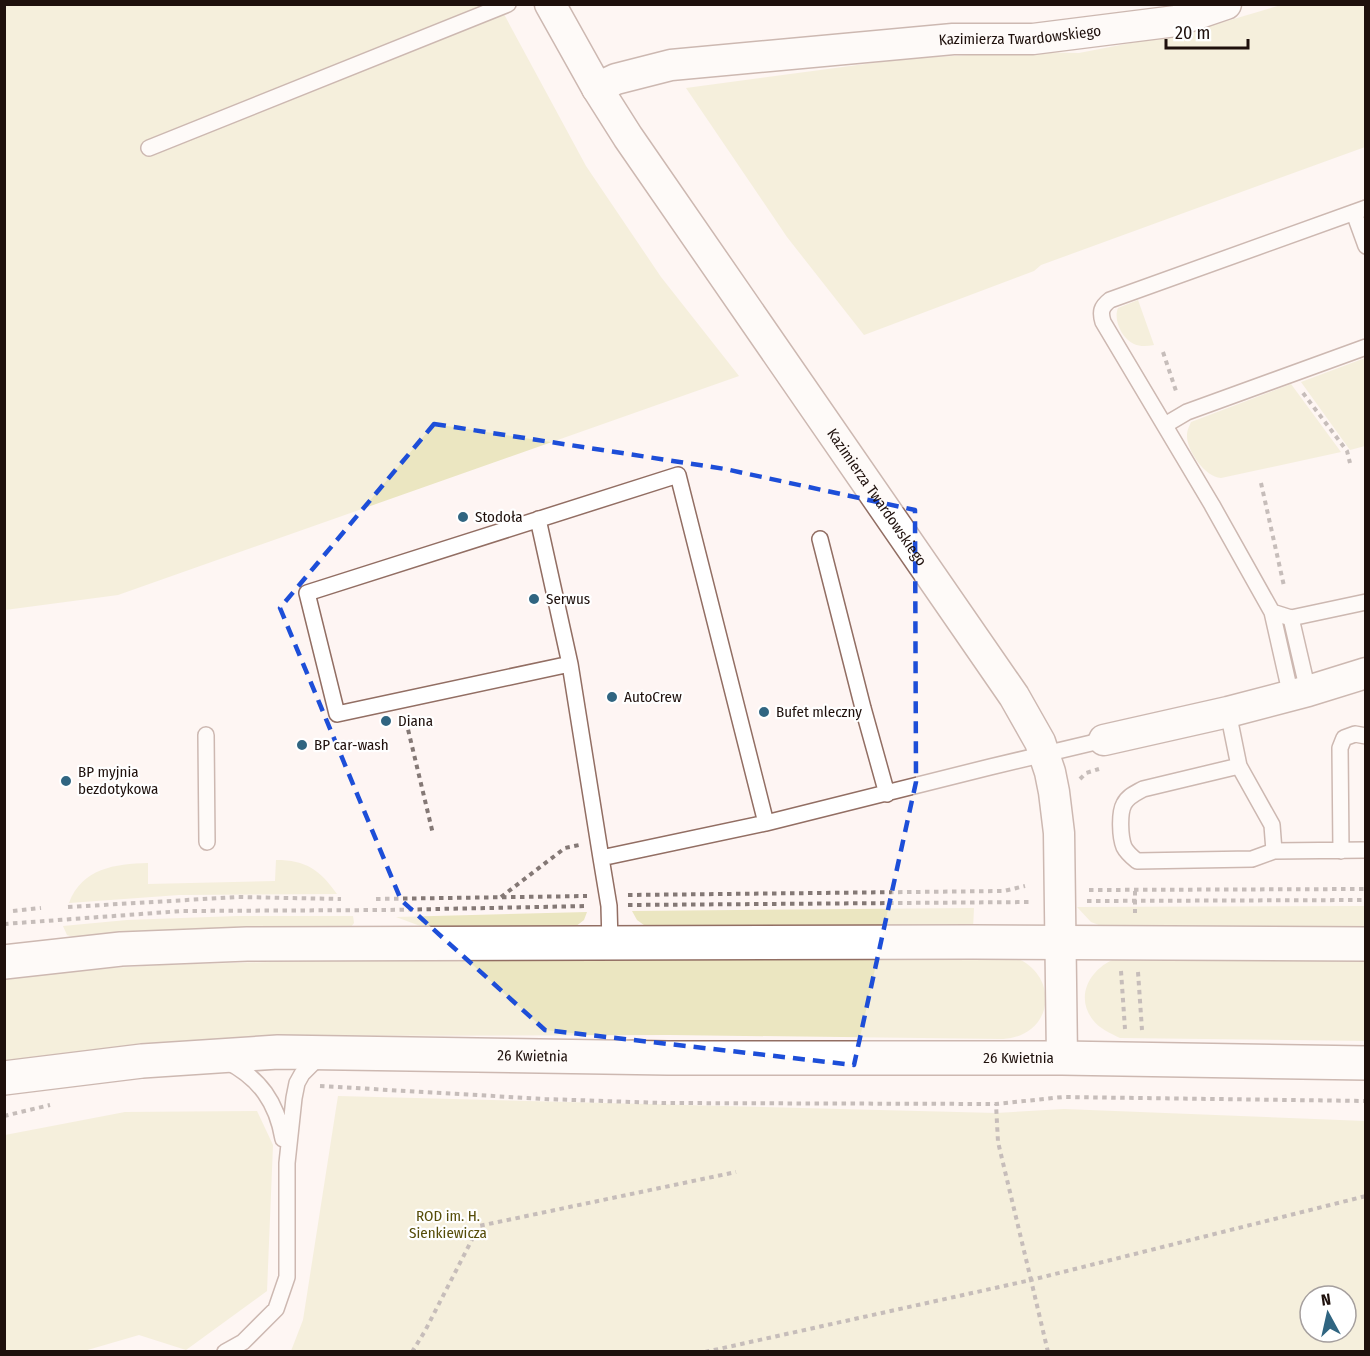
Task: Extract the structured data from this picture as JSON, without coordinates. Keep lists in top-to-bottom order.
{
  "streets": {
    "street": ["Kazimierza Twardowskiego", "26 Kwietnia"]
  },
  "crossings": [
    ["Kazimierza Twardowskiego", "26 Kwietnia"]
  ],
  "parks": ["ROD im. H. Sienkiewicza"],
  "places": [
    "Stodoła",
    "Serwus",
    "AutoCrew",
    "Bufet mleczny",
    "Diana",
    "BP car-wash",
    "BP myjnia bezdotykowa"
  ],
  "scale_bar": "20 m",
  "north": "top"
}
